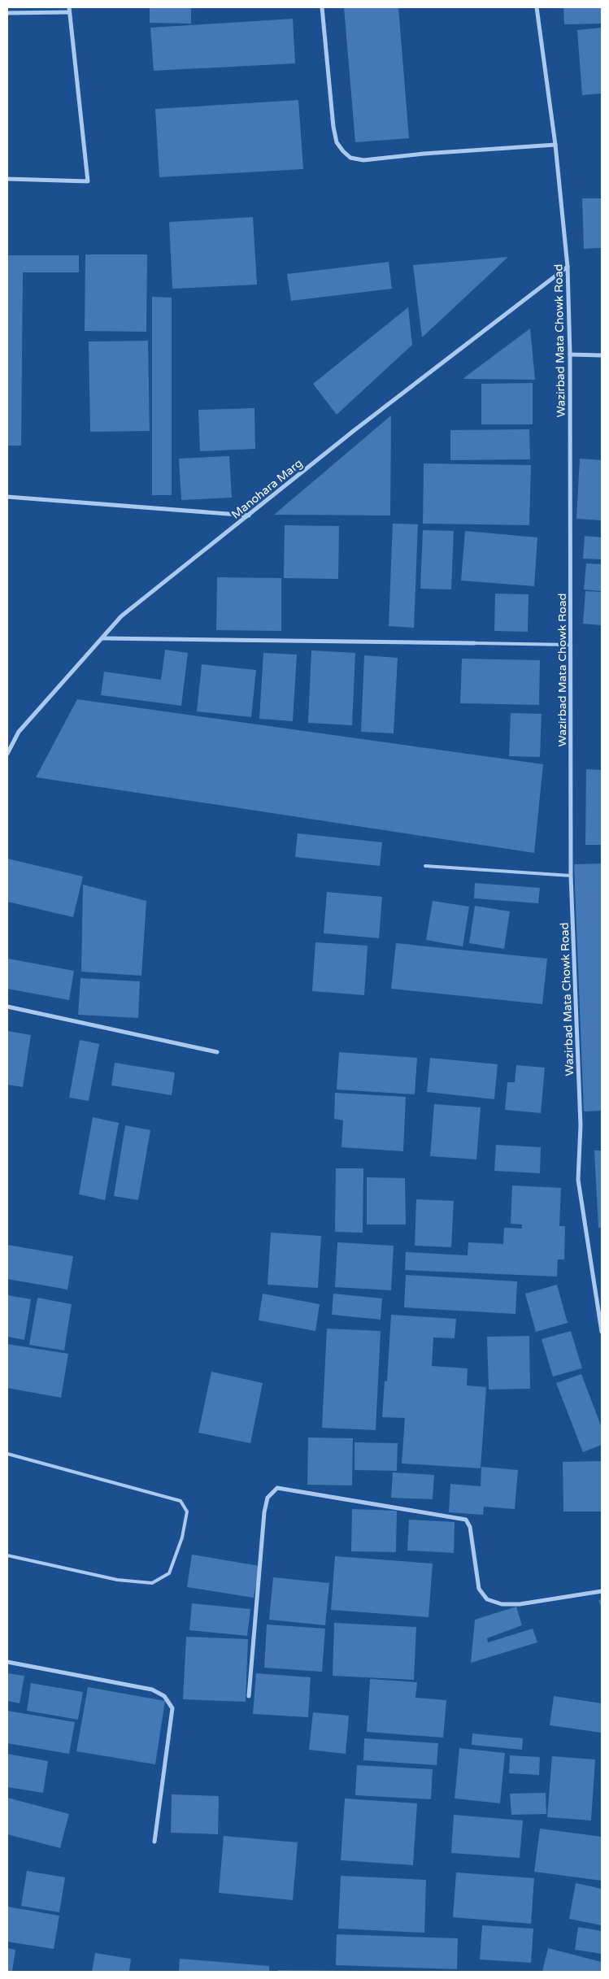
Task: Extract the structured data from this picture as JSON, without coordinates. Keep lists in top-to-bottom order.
{
  "streets": {
    "street": ["Wazirbad Mata Chowk Road", "Manohara Marg"]
  },
  "crossings": [
    ["Wazirbad Mata Chowk Road", "Manohara Marg"]
  ]
}
